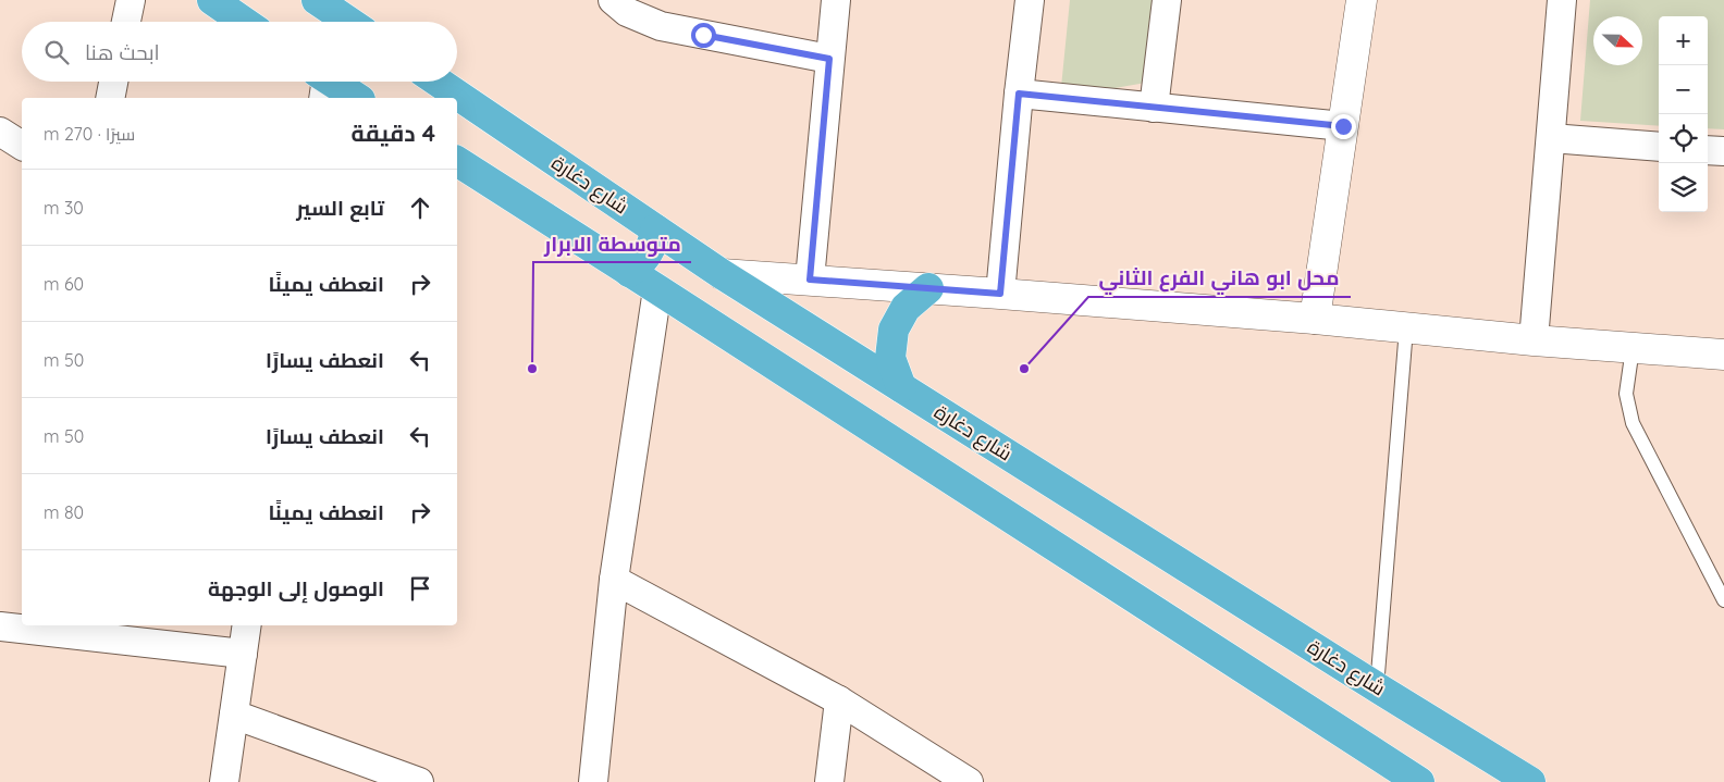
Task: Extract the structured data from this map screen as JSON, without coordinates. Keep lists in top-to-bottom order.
{
  "streets": {
    "highway": ["شارع دغارة"]
  },
  "places": ["متوسطة الابرار", "محل ابو هاني الفرع الثاني"],
  "north": "right",
  "page": {
    "map_buttons": ["+", "−"],
    "search": "ابحث هنا",
    "heading": ["4 دقيقة", "سيرًا · 270 m"],
    "list": [
      ["تابع السير", "30 m"],
      ["انعطف يمينًا", "60 m"],
      ["انعطف يسارًا", "50 m"],
      ["انعطف يسارًا", "50 m"],
      ["انعطف يمينًا", "80 m"],
      "الوصول إلى الوجهة"
    ]
  }
}
